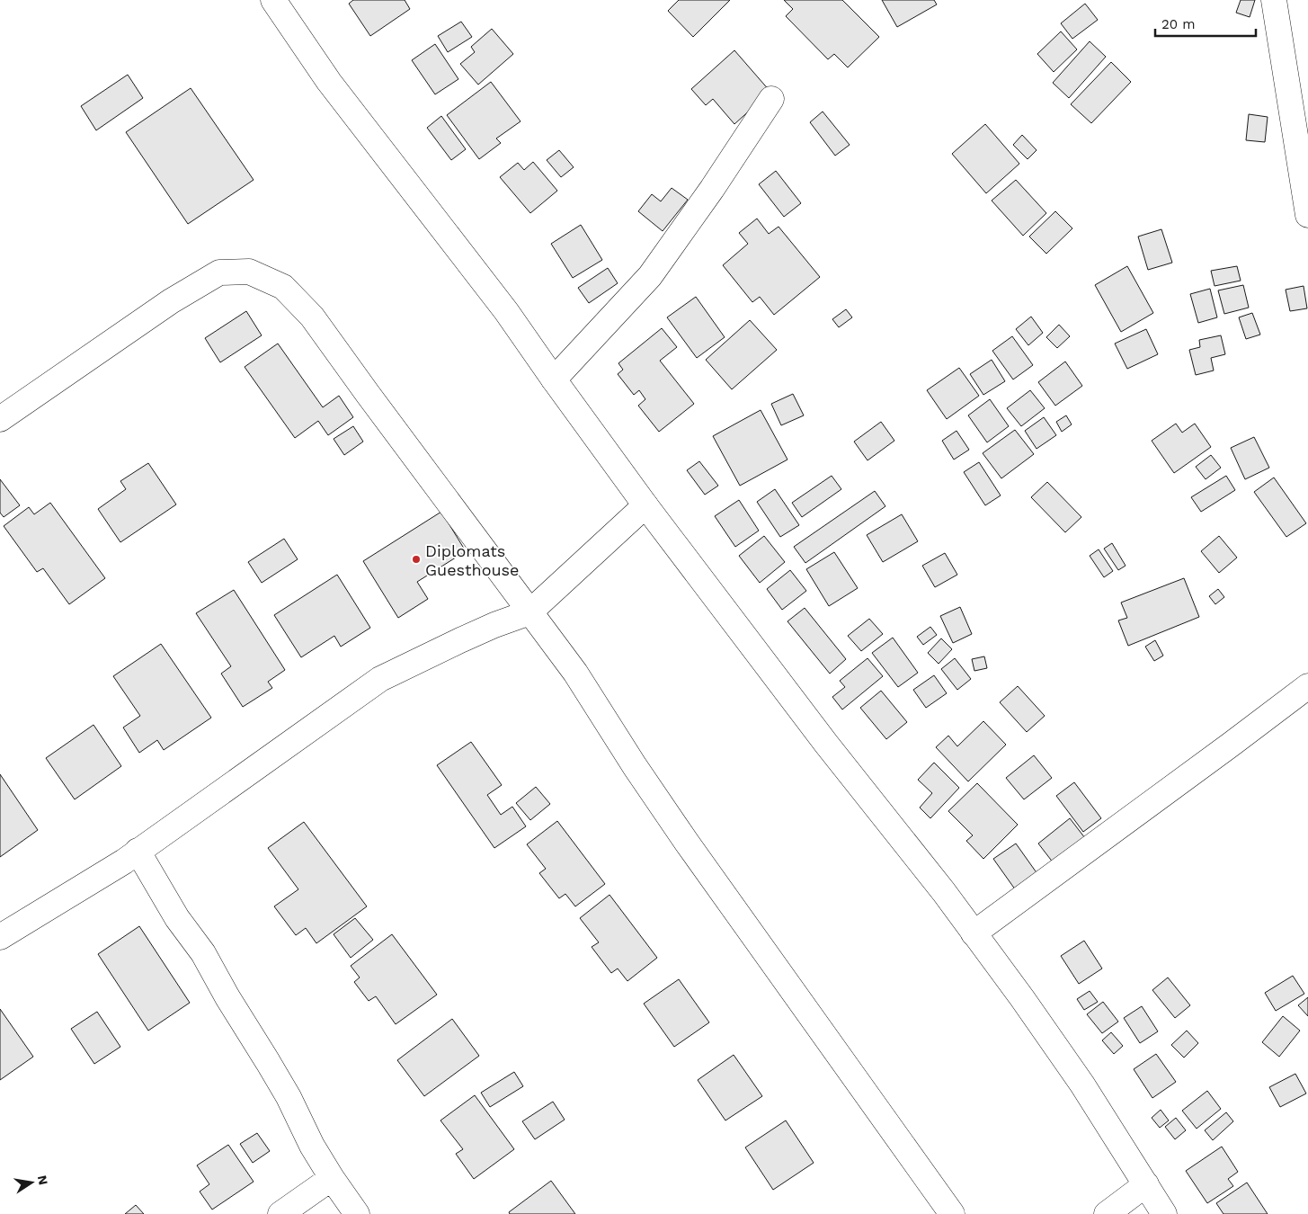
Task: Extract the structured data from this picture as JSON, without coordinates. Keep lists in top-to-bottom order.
{
  "places": ["Diplomats Guesthouse"],
  "scale_bar": "20 m",
  "north": "right"
}
